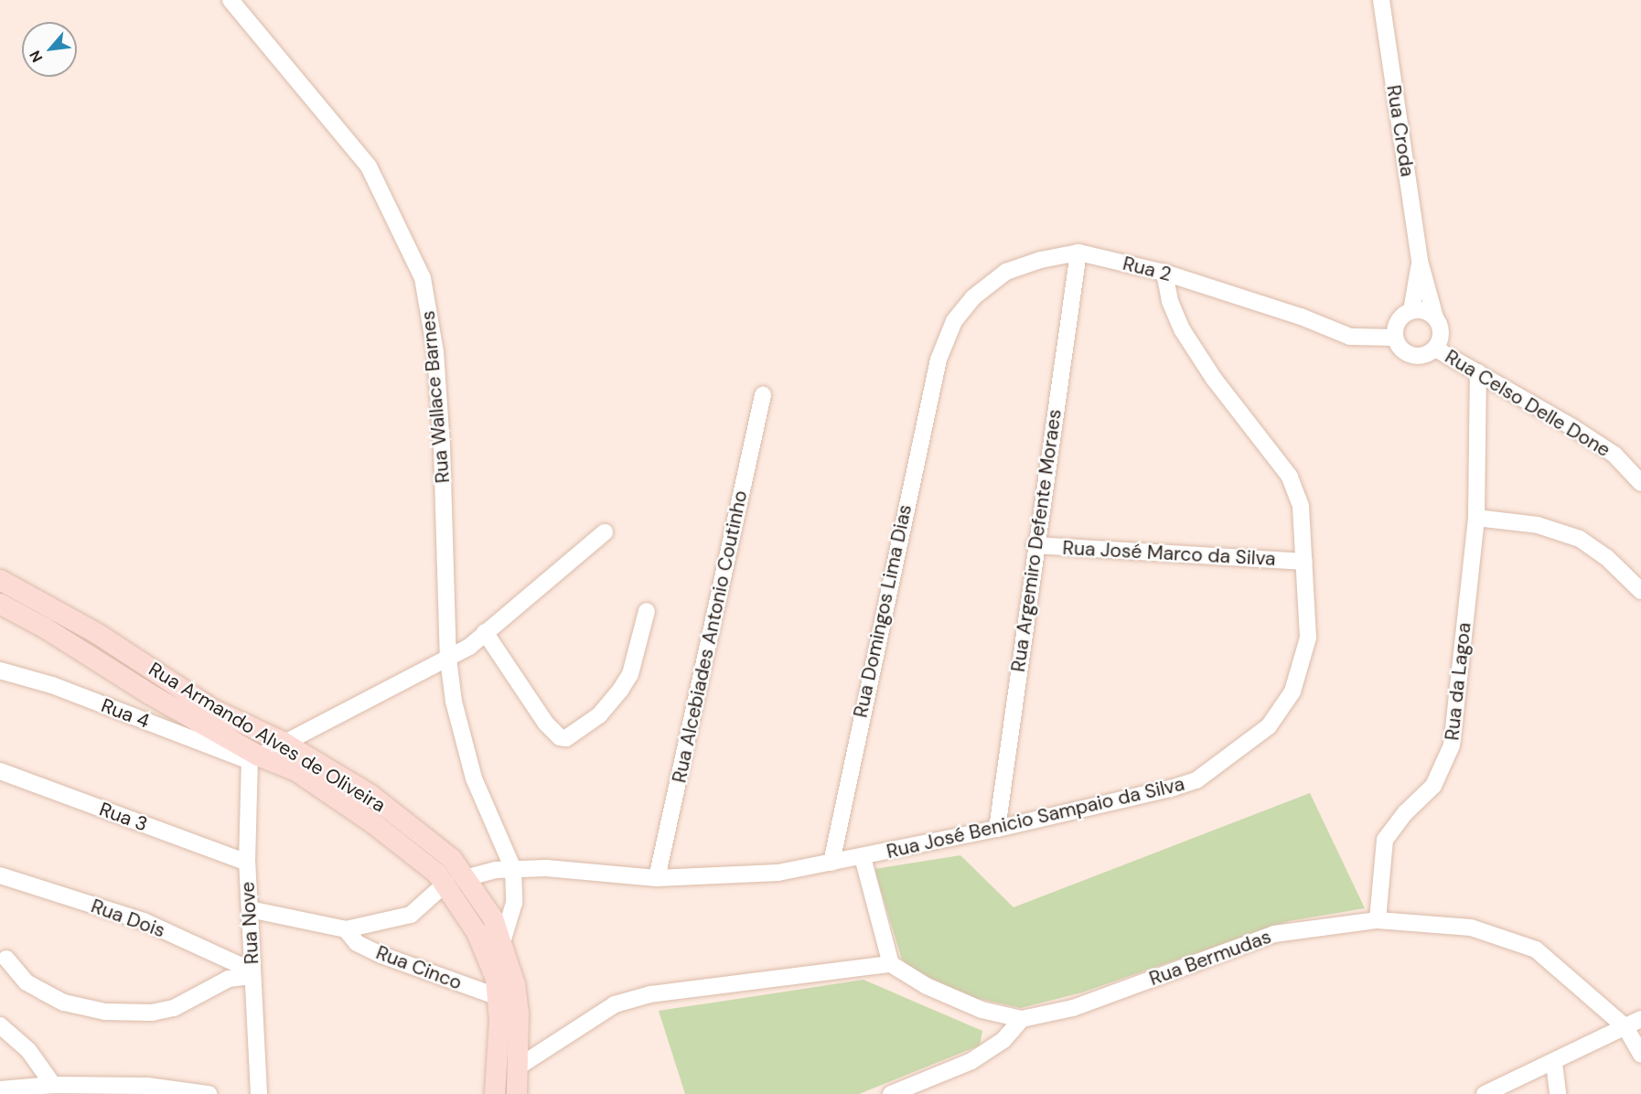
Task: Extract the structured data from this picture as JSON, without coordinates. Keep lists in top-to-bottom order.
{
  "streets": {
    "main road": ["Rua Armando Alves de Oliveira"],
    "street": [
      "Rua Croda",
      "Rua 2",
      "Rua Wallace Barnes",
      "Rua Celso Delle Done",
      "Rua Argemiro Defente Moraes",
      "Rua José Marco da Silva",
      "Rua Domingos Lima Dias",
      "Rua Alcebiades Antonio Coutinho",
      "Rua da Lagoa",
      "Rua 4",
      "Rua 3",
      "Rua José Benicio Sampaio da Silva",
      "Rua Dois",
      "Rua Nove",
      "Rua Bermudas",
      "Rua Cinco"
    ]
  },
  "crossings": [
    ["Rua Croda", "Rua 2"],
    ["Rua Croda", "Rua Celso Delle Done"],
    ["Rua 2", "Rua Celso Delle Done"],
    ["Rua 2", "Rua Argemiro Defente Moraes"],
    ["Rua 2", "Rua Domingos Lima Dias"],
    ["Rua 2", "Rua José Benicio Sampaio da Silva"],
    ["Rua Wallace Barnes", "Rua Armando Alves de Oliveira"],
    ["Rua Wallace Barnes", "Rua José Benicio Sampaio da Silva"],
    ["Rua Celso Delle Done", "Rua da Lagoa"],
    ["Rua Argemiro Defente Moraes", "Rua José Marco da Silva"],
    ["Rua Argemiro Defente Moraes", "Rua José Benicio Sampaio da Silva"],
    ["Rua José Marco da Silva", "Rua José Benicio Sampaio da Silva"],
    ["Rua Domingos Lima Dias", "Rua José Benicio Sampaio da Silva"],
    ["Rua Alcebiades Antonio Coutinho", "Rua José Benicio Sampaio da Silva"],
    ["Rua da Lagoa", "Rua Bermudas"],
    ["Rua 4", "Rua Armando Alves de Oliveira"],
    ["Rua 4", "Rua Nove"],
    ["Rua Armando Alves de Oliveira", "Rua Nove"],
    ["Rua Armando Alves de Oliveira", "Rua Cinco"],
    ["Rua 3", "Rua Nove"],
    ["Rua Dois", "Rua Nove"],
    ["Rua Nove", "Rua Cinco"]
  ],
  "north": "bottom left"
}
